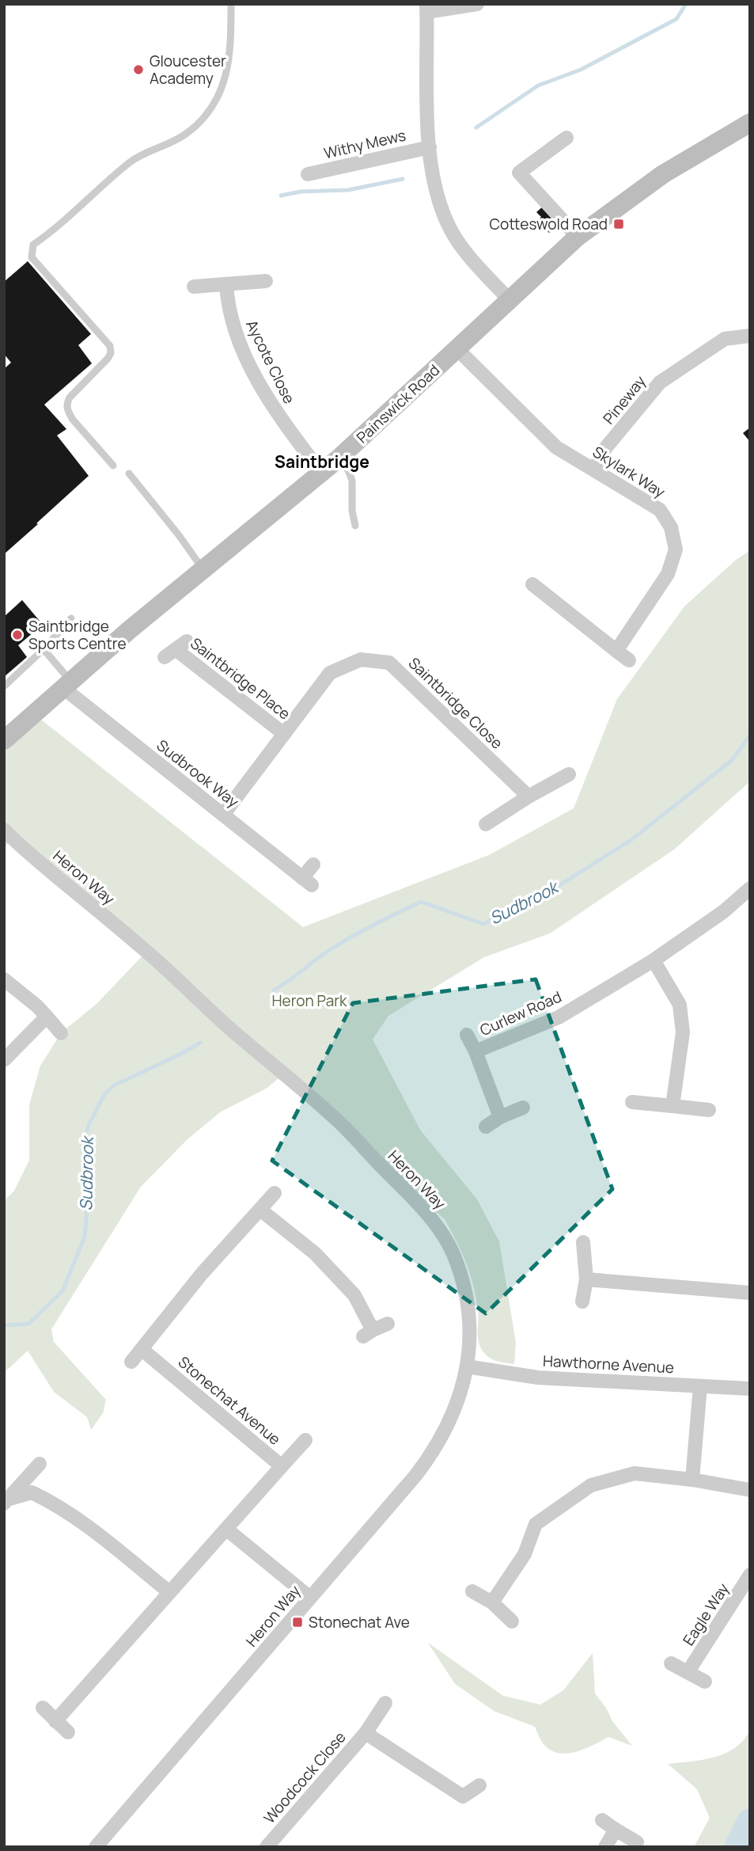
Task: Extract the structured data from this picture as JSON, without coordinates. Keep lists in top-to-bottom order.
{
  "streets": {
    "main road": ["Painswick Road"],
    "street": [
      "Withy Mews",
      "Aycote Close",
      "Pineway",
      "Skylark Way",
      "Saintbridge Place",
      "Saintbridge Close",
      "Sudbrook Way",
      "Heron Way",
      "Curlew Road",
      "Hawthorne Avenue",
      "Stonechat Avenue",
      "Eagle Way",
      "Woodcock Close"
    ]
  },
  "crossings": [
    ["Aycote Close", "Painswick Road"],
    ["Pineway", "Skylark Way"],
    ["Painswick Road", "Skylark Way"],
    ["Painswick Road", "Sudbrook Way"],
    ["Saintbridge Place", "Saintbridge Close"],
    ["Saintbridge Close", "Sudbrook Way"],
    ["Heron Way", "Hawthorne Avenue"]
  ],
  "districts": ["Saintbridge"],
  "water": ["Sudbrook"],
  "parks": ["Heron Park"],
  "places": {
    "other": ["Gloucester Academy", "Saintbridge Sports Centre"],
    "transit": ["Cotteswold Road", "Stonechat Ave"]
  }
}
